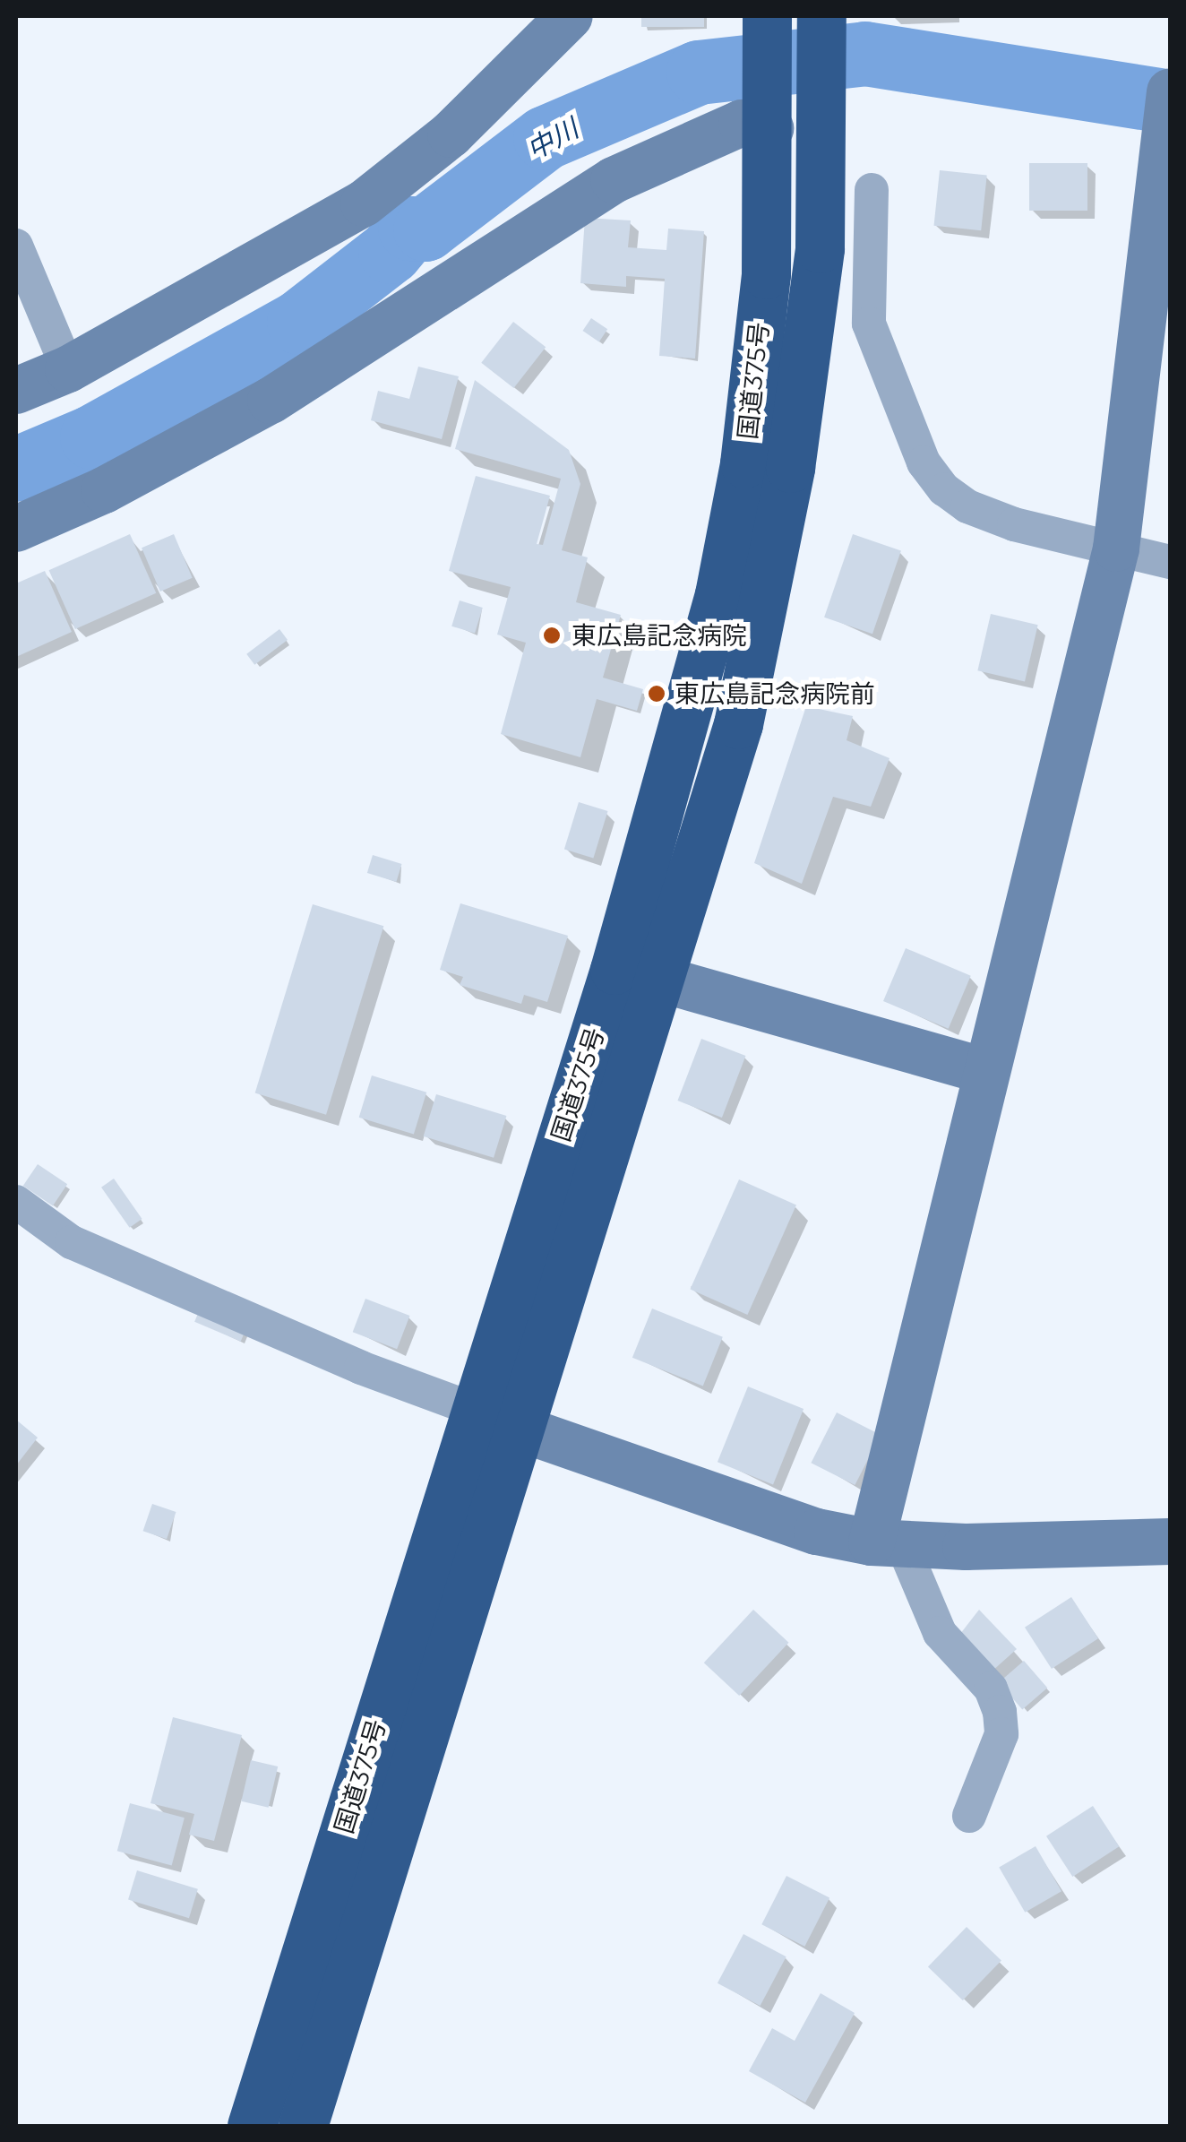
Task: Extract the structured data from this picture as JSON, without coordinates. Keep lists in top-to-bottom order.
{
  "streets": {
    "highway": ["国道375号"]
  },
  "water": ["中川"],
  "places": ["東広島記念病院", "東広島記念病院前"]
}
